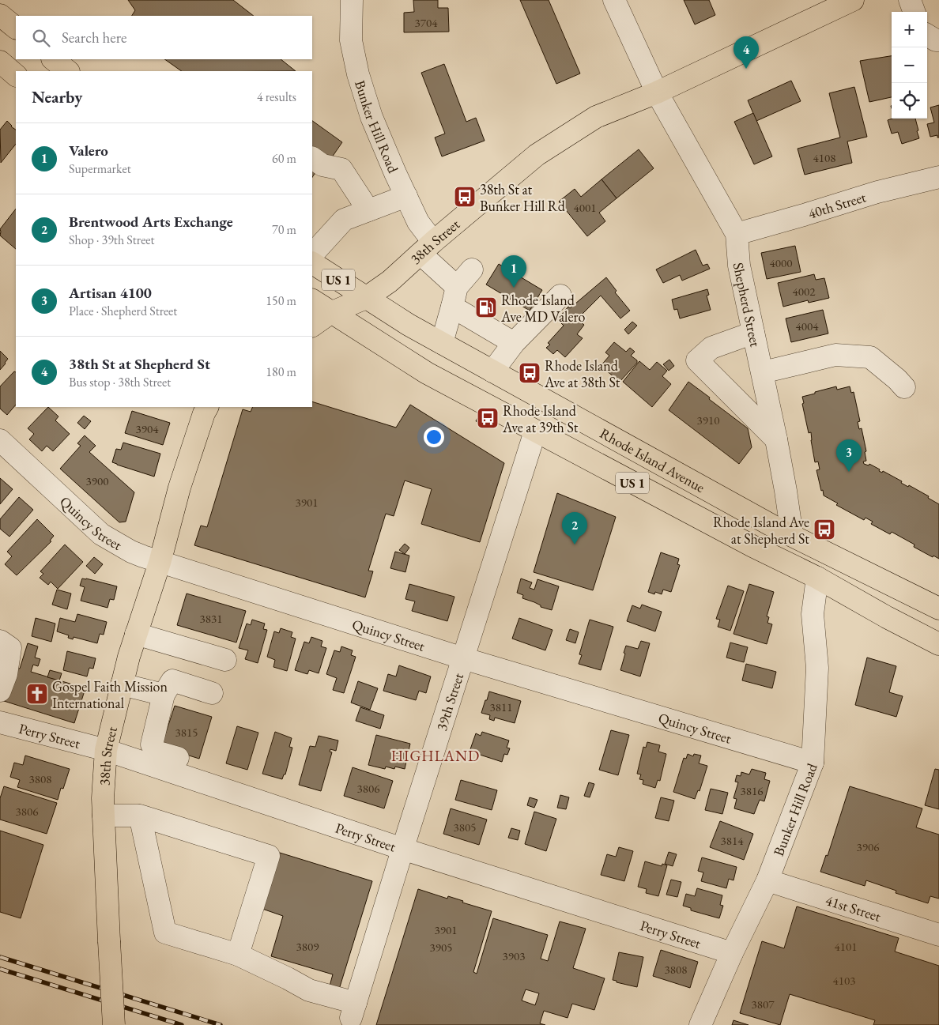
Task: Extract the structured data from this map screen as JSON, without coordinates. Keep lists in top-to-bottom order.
{
  "streets": {
    "main road": ["38th Street", "US 1", "Rhode Island Avenue"],
    "street": [
      "Bunker Hill Road",
      "40th Street",
      "Shepherd Street",
      "Quincy Street",
      "39th Street",
      "Perry Street",
      "41st Street"
    ]
  },
  "crossings": [
    ["Bunker Hill Road", "38th Street"],
    ["Bunker Hill Road", "US 1"],
    ["Bunker Hill Road", "Quincy Street"],
    ["Bunker Hill Road", "Perry Street"],
    ["Bunker Hill Road", "41st Street"],
    ["40th Street", "Shepherd Street"],
    ["38th Street", "US 1"],
    ["38th Street", "Shepherd Street"],
    ["38th Street", "Rhode Island Avenue"],
    ["38th Street", "Quincy Street"],
    ["38th Street", "Perry Street"],
    ["US 1", "39th Street"],
    ["Shepherd Street", "Rhode Island Avenue"],
    ["Quincy Street", "39th Street"],
    ["39th Street", "Perry Street"]
  ],
  "districts": ["HIGHLAND"],
  "places": {
    "bus stop": [
      "38th St at Bunker Hill Rd",
      "Rhode Island Ave at 38th St",
      "Rhode Island Ave at 39th St",
      "Rhode Island Ave at Shepherd St"
    ],
    "fuel station": ["Rhode Island Ave MD Valero"],
    "church": ["Gospel Faith Mission International"]
  },
  "house_numbers": [
    "3704",
    "4108",
    "4001",
    "4000",
    "4002",
    "4004",
    "3910",
    "3904",
    "3900",
    "3901",
    "3831",
    "3811",
    "3815",
    "3808",
    "3806",
    "3816",
    "3806",
    "3805",
    "3814",
    "3906",
    "3901",
    "3809",
    "4101",
    "3905",
    "3903",
    "3808",
    "4103",
    "3807"
  ],
  "page": {
    "map_buttons": ["+", "−"],
    "search": "Search here",
    "pins": [
      "4",
      "1",
      "3",
      "2"
    ],
    "heading": ["Nearby", "4 results"],
    "list": [
      {
        "mark": "1",
        "name": "Valero",
        "note": "Supermarket",
        "value": "60 m"
      },
      {
        "mark": "2",
        "name": "Brentwood Arts Exchange",
        "note": "Shop · 39th Street",
        "value": "70 m"
      },
      {
        "mark": "3",
        "name": "Artisan 4100",
        "note": "Place · Shepherd Street",
        "value": "150 m"
      },
      {
        "mark": "4",
        "name": "38th St at Shepherd St",
        "note": "Bus stop · 38th Street",
        "value": "180 m"
      }
    ]
  }
}
